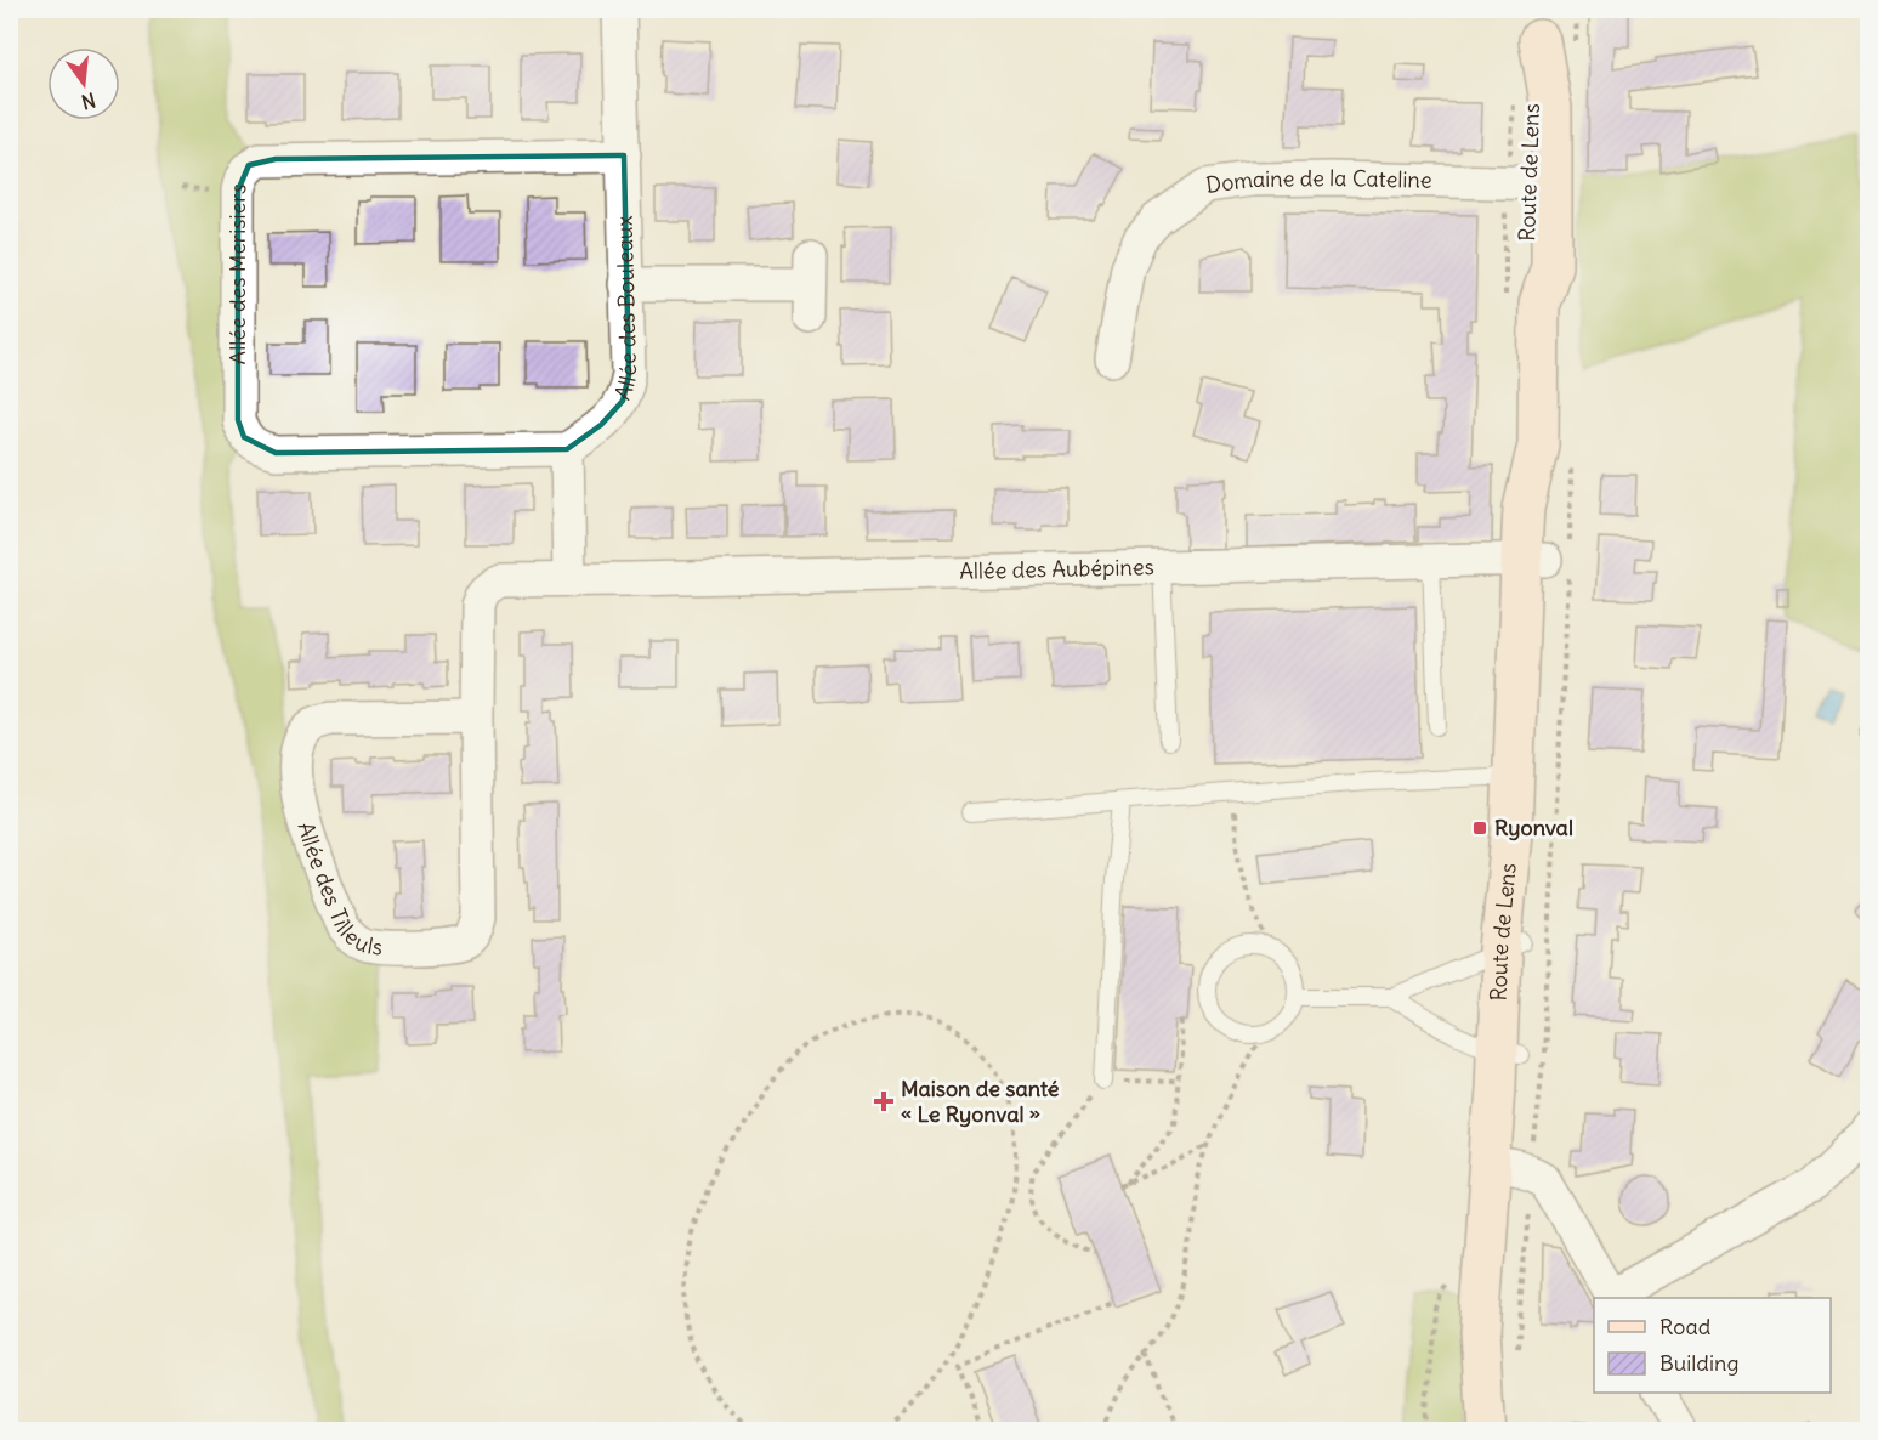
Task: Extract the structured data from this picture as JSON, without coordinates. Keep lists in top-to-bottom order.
{
  "streets": {
    "main road": ["Route de Lens"],
    "street": [
      "Domaine de la Cateline",
      "Allée des Merisiers",
      "Allée des Bouleaux",
      "Allée des Aubépines",
      "Allée des Tilleuls"
    ]
  },
  "crossings": [
    ["Route de Lens", "Domaine de la Cateline"],
    ["Route de Lens", "Allée des Aubépines"],
    ["Allée des Merisiers", "Allée des Bouleaux"],
    ["Allée des Aubépines", "Allée des Tilleuls"]
  ],
  "places": {
    "transit": ["Ryonval"],
    "health": ["Maison de santé « Le Ryonval »"]
  },
  "legend": ["Road", "Building"],
  "north": "bottom"
}
